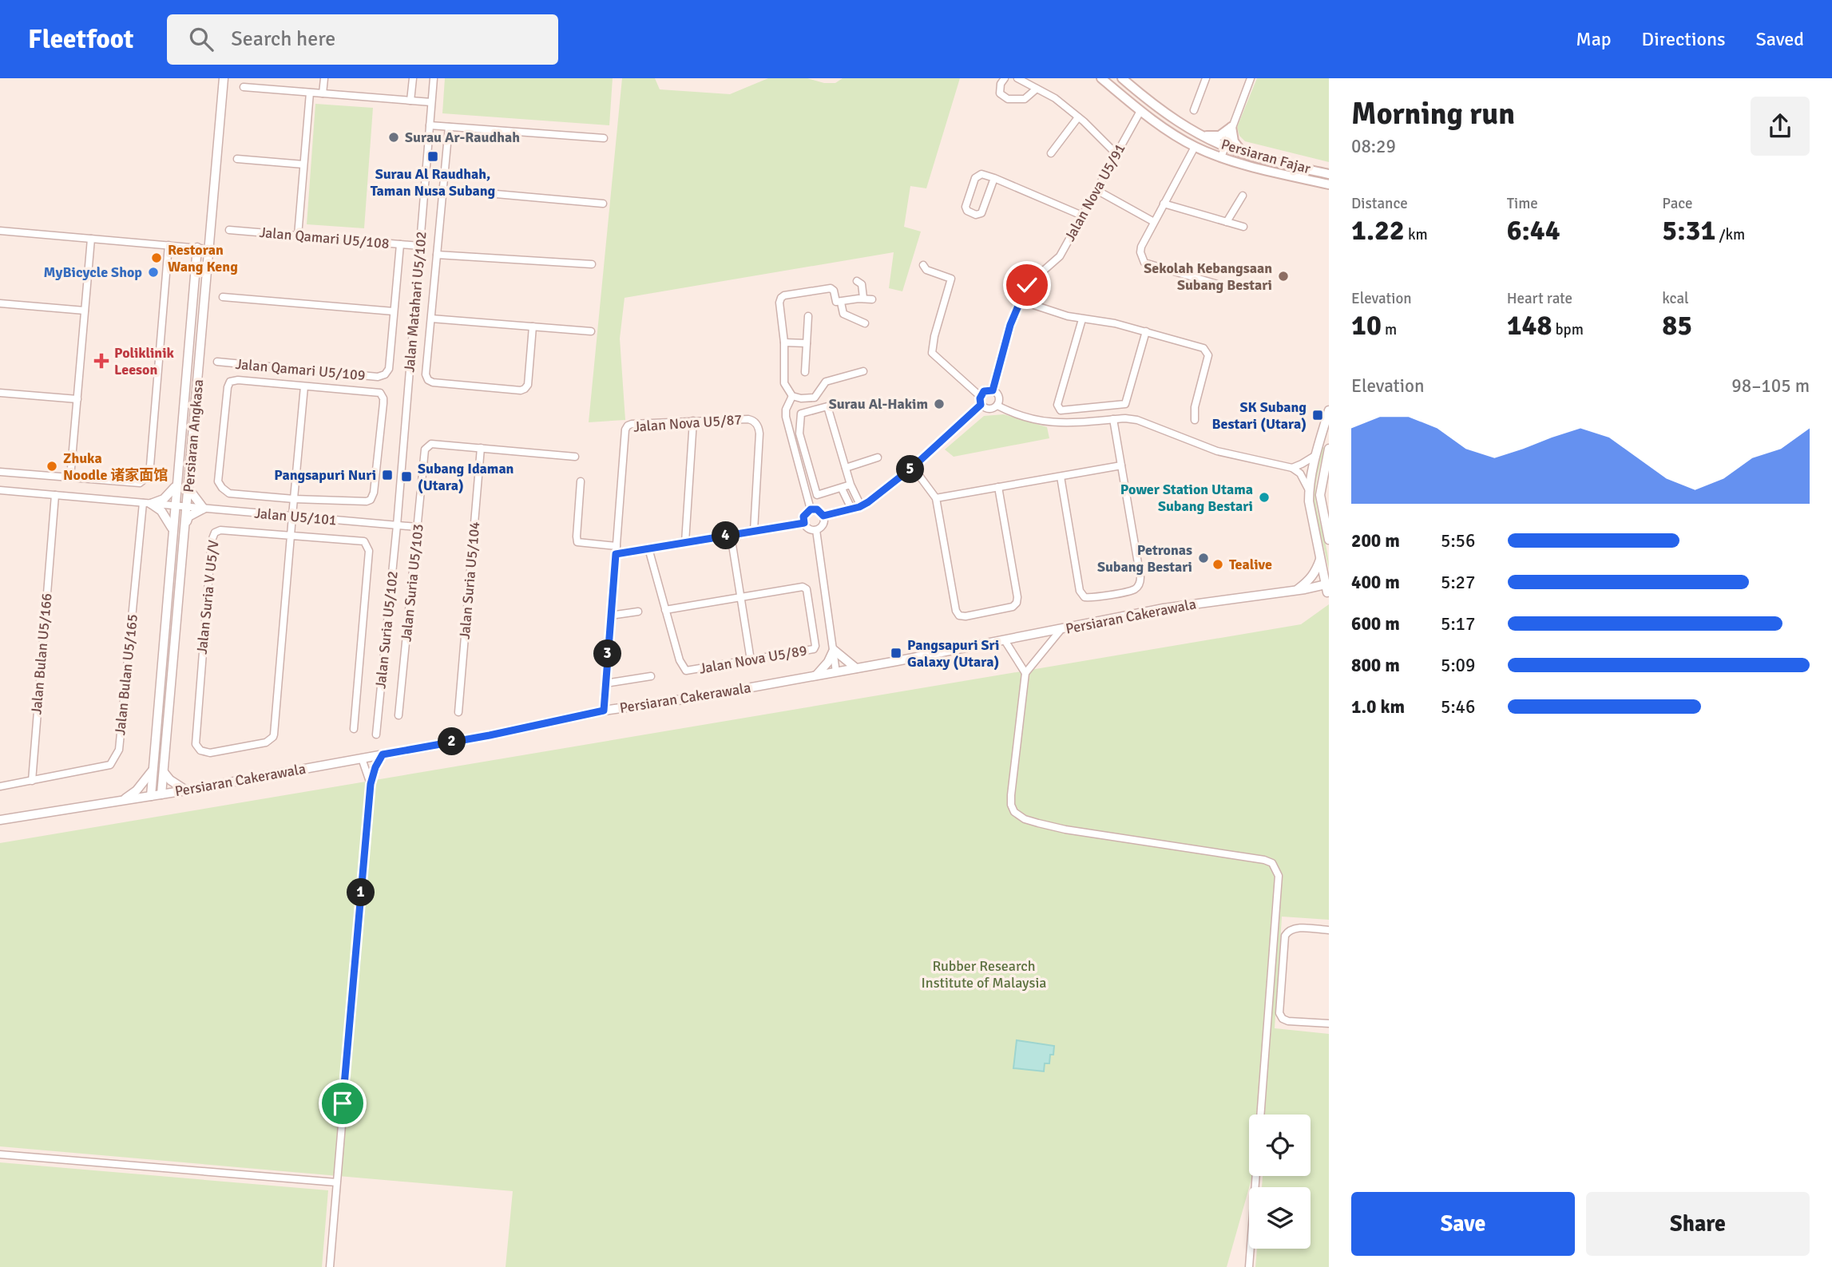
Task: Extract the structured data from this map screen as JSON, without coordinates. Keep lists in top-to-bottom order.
{
  "streets": {
    "main road": ["Persiaran Fajar"],
    "street": [
      "Jalan Nova U5/91",
      "Jalan Qamari U5/108",
      "Jalan Matahari U5/102",
      "Jalan Qamari U5/109",
      "Jalan Nova U5/87",
      "Persiaran Angkasa",
      "Jalan U5/101",
      "Jalan Suria U5/104",
      "Jalan Suria U5/103",
      "Jalan Suria V U5/V",
      "Persiaran Cakerawala",
      "Jalan Suria U5/102",
      "Jalan Bulan U5/166",
      "Jalan Nova U5/89",
      "Jalan Bulan U5/165"
    ]
  },
  "crossings": [
    ["Jalan Qamari U5/108", "Jalan Matahari U5/102"],
    ["Jalan Qamari U5/108", "Jalan Qamari U5/109"],
    ["Jalan Matahari U5/102", "Jalan U5/101"],
    ["Jalan Matahari U5/102", "Jalan Suria U5/102"],
    ["Jalan Nova U5/87", "Persiaran Cakerawala"],
    ["Persiaran Angkasa", "Jalan U5/101"],
    ["Persiaran Angkasa", "Persiaran Cakerawala"],
    ["Jalan U5/101", "Jalan Suria U5/103"],
    ["Jalan U5/101", "Jalan Suria U5/102"],
    ["Jalan U5/101", "Jalan Bulan U5/166"],
    ["Jalan U5/101", "Jalan Bulan U5/165"],
    ["Jalan Suria U5/104", "Jalan Suria U5/103"],
    ["Jalan Bulan U5/166", "Jalan Bulan U5/165"]
  ],
  "parks": ["Rubber Research Institute of Malaysia"],
  "places": {
    "other": [
      "Surau Ar-Raudhah",
      "Restoran Wang Keng",
      "MyBicycle Shop",
      "Sekolah Kebangsaan Subang Bestari",
      "Surau Al-Hakim",
      "Zhuka Noodle 诸家面馆",
      "Power Station Utama Subang Bestari",
      "Petronas Subang Bestari",
      "Tealive"
    ],
    "transit": [
      "Surau Al Raudhah, Taman Nusa Subang",
      "SK Subang Bestari (Utara)",
      "Pangsapuri Nuri",
      "Subang Idaman (Utara)",
      "Pangsapuri Sri Galaxy (Utara)"
    ],
    "health": ["Poliklinik Leeson"]
  },
  "page": {
    "header": "Fleetfoot",
    "search": "Search here",
    "nav": ["Map", "Directions", "Saved"],
    "heading": ["Morning run", "08:29"],
    "stats": [
      ["Distance", "1.22 km"],
      ["Time", "6:44"],
      ["Pace", "5:31 /km"],
      ["Elevation", "10 m"],
      ["Heart rate", "148 bpm"],
      ["kcal", "85"]
    ],
    "chart": ["Elevation", "98–105 m"],
    "pins": [
      "5",
      "4",
      "3",
      "2",
      "1"
    ],
    "list": [
      {
        "name": "200 m",
        "note": "5:56"
      },
      {
        "name": "400 m",
        "note": "5:27"
      },
      {
        "name": "600 m",
        "note": "5:17"
      },
      {
        "name": "800 m",
        "note": "5:09"
      },
      {
        "name": "1.0 km",
        "note": "5:46"
      }
    ],
    "buttons": ["Save", "Share"]
  }
}
